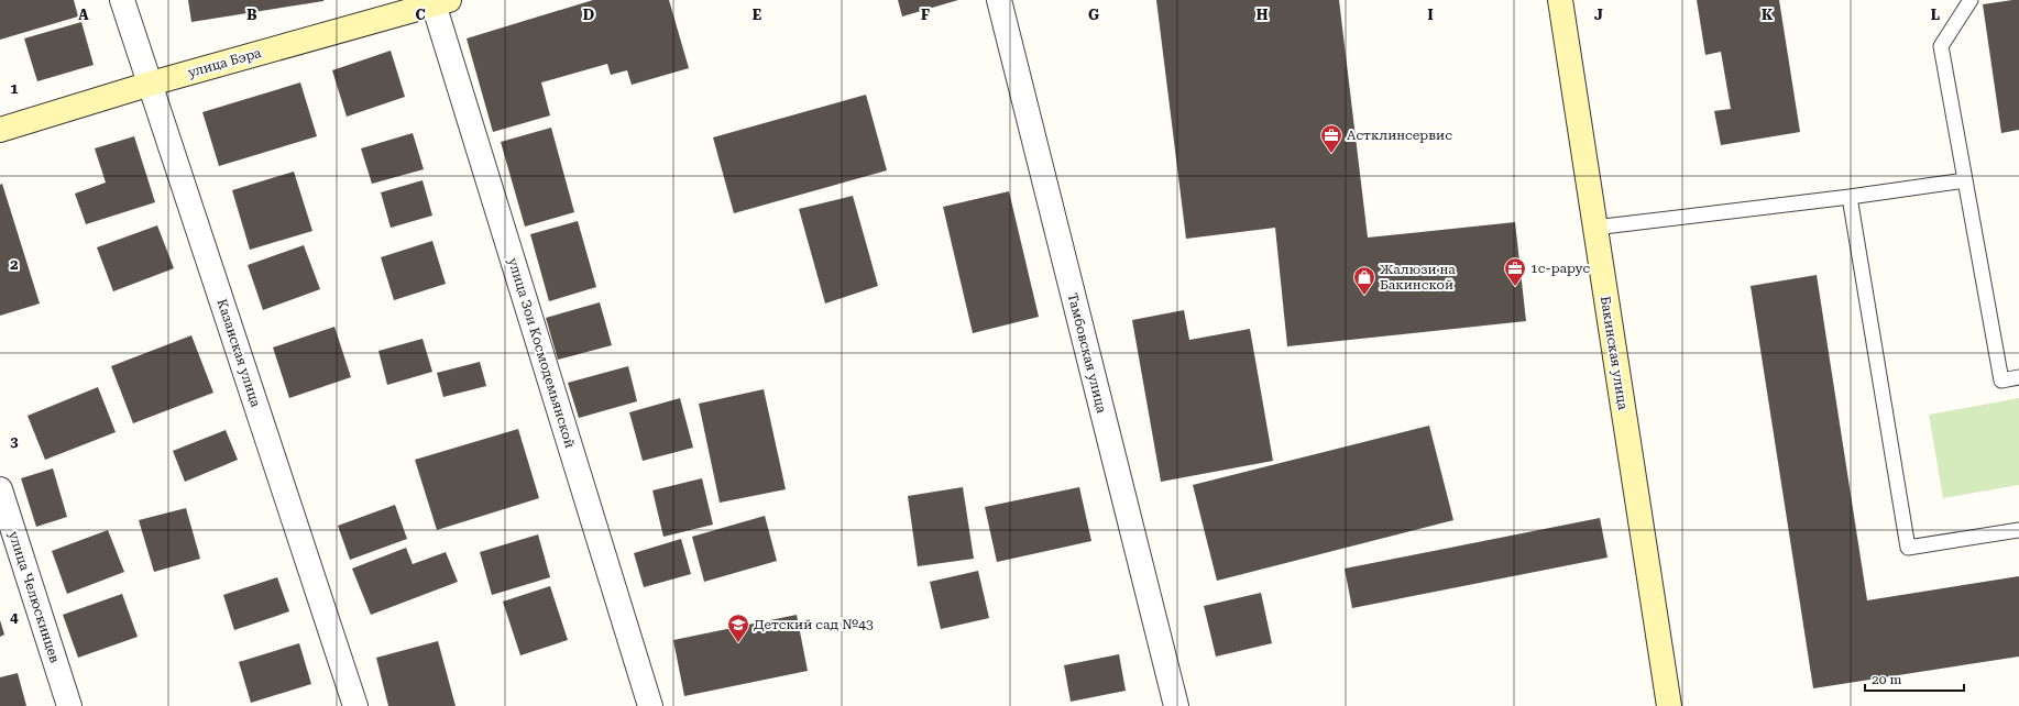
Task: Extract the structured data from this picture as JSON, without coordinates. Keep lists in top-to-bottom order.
{
  "streets": {
    "main road": ["улица Бэра", "Бакинская улица"],
    "street": [
      "Казанская улица",
      "улица Зои Космодемьянской",
      "Тамбовская улица",
      "улица Челюскинцев"
    ]
  },
  "crossings": [
    ["улица Бэра", "Казанская улица"],
    ["улица Бэра", "улица Зои Космодемьянской"]
  ],
  "places": {
    "office": ["Астклинсервис", "1с-рарус"],
    "shop": ["Жалюзи на Бакинской"],
    "school or university": ["Детский сад №43"]
  },
  "scale_bar": "20 m",
  "grid": {
    "columns": [
      "A",
      "B",
      "C",
      "D",
      "E",
      "F",
      "G",
      "H",
      "I",
      "J",
      "K",
      "L"
    ],
    "rows": [
      "1",
      "2",
      "3",
      "4"
    ]
  }
}
